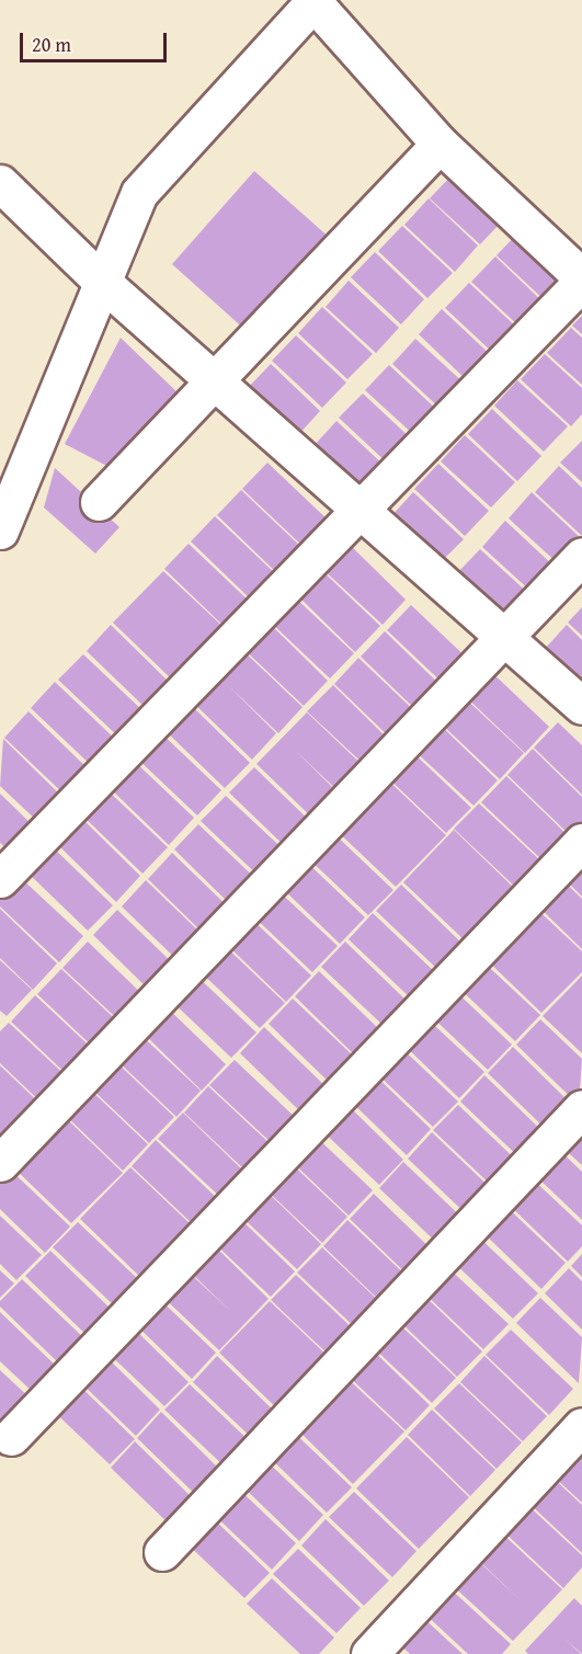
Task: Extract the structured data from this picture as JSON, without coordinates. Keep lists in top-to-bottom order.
{
  "scale_bar": "20 m"
}
